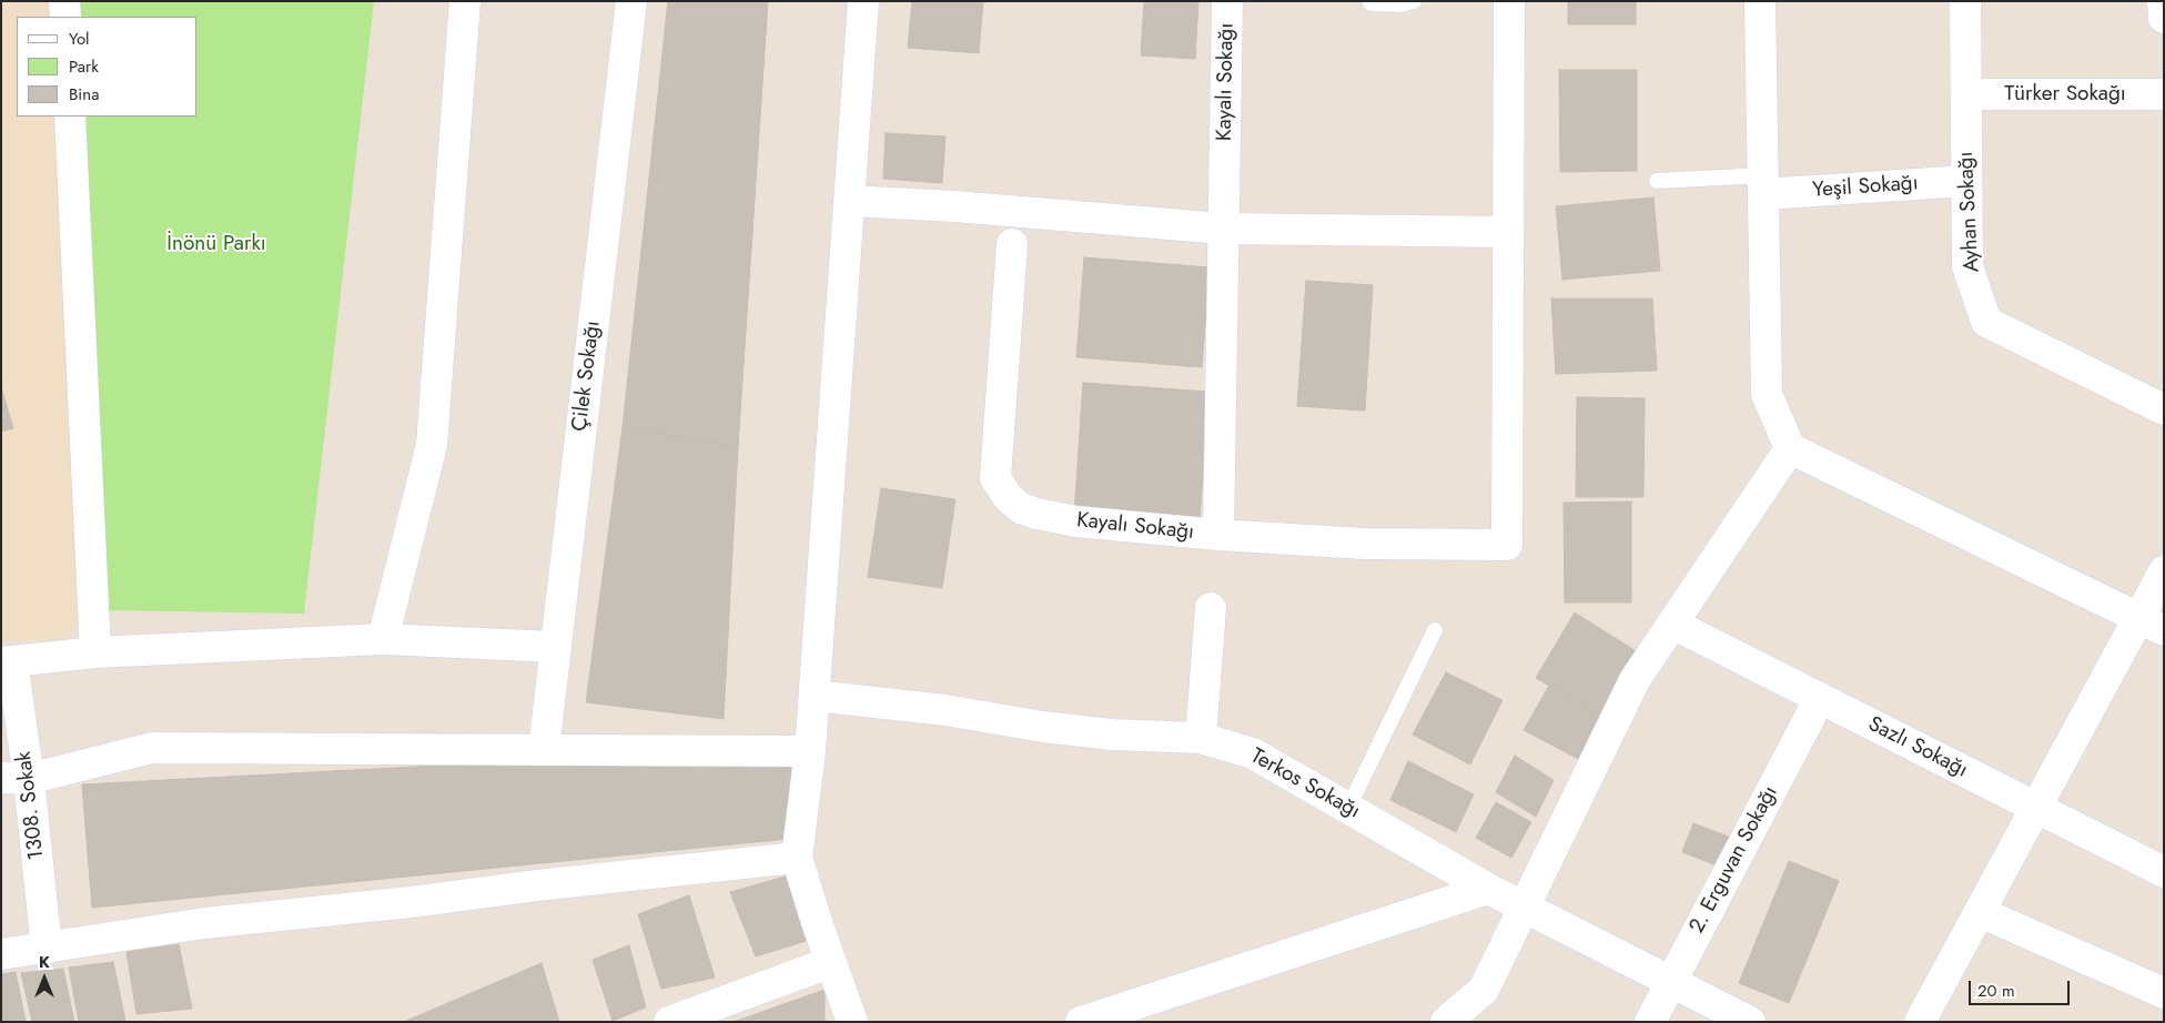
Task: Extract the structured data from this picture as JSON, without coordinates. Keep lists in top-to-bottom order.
{
  "streets": {
    "street": [
      "Kayalı Sokağı",
      "Türker Sokağı",
      "Yeşil Sokağı",
      "Ayhan Sokağı",
      "Çilek Sokağı",
      "Sazlı Sokağı",
      "Terkos Sokağı",
      "1308. Sokak",
      "2. Erguvan Sokağı"
    ]
  },
  "crossings": [
    ["Türker Sokağı", "Ayhan Sokağı"],
    ["Yeşil Sokağı", "Ayhan Sokağı"],
    ["Sazlı Sokağı", "2. Erguvan Sokağı"],
    ["Terkos Sokağı", "2. Erguvan Sokağı"]
  ],
  "parks": ["İnönü Parkı"],
  "legend": ["Yol", "Park", "Bina"],
  "scale_bar": "20 m",
  "north": "top"
}
